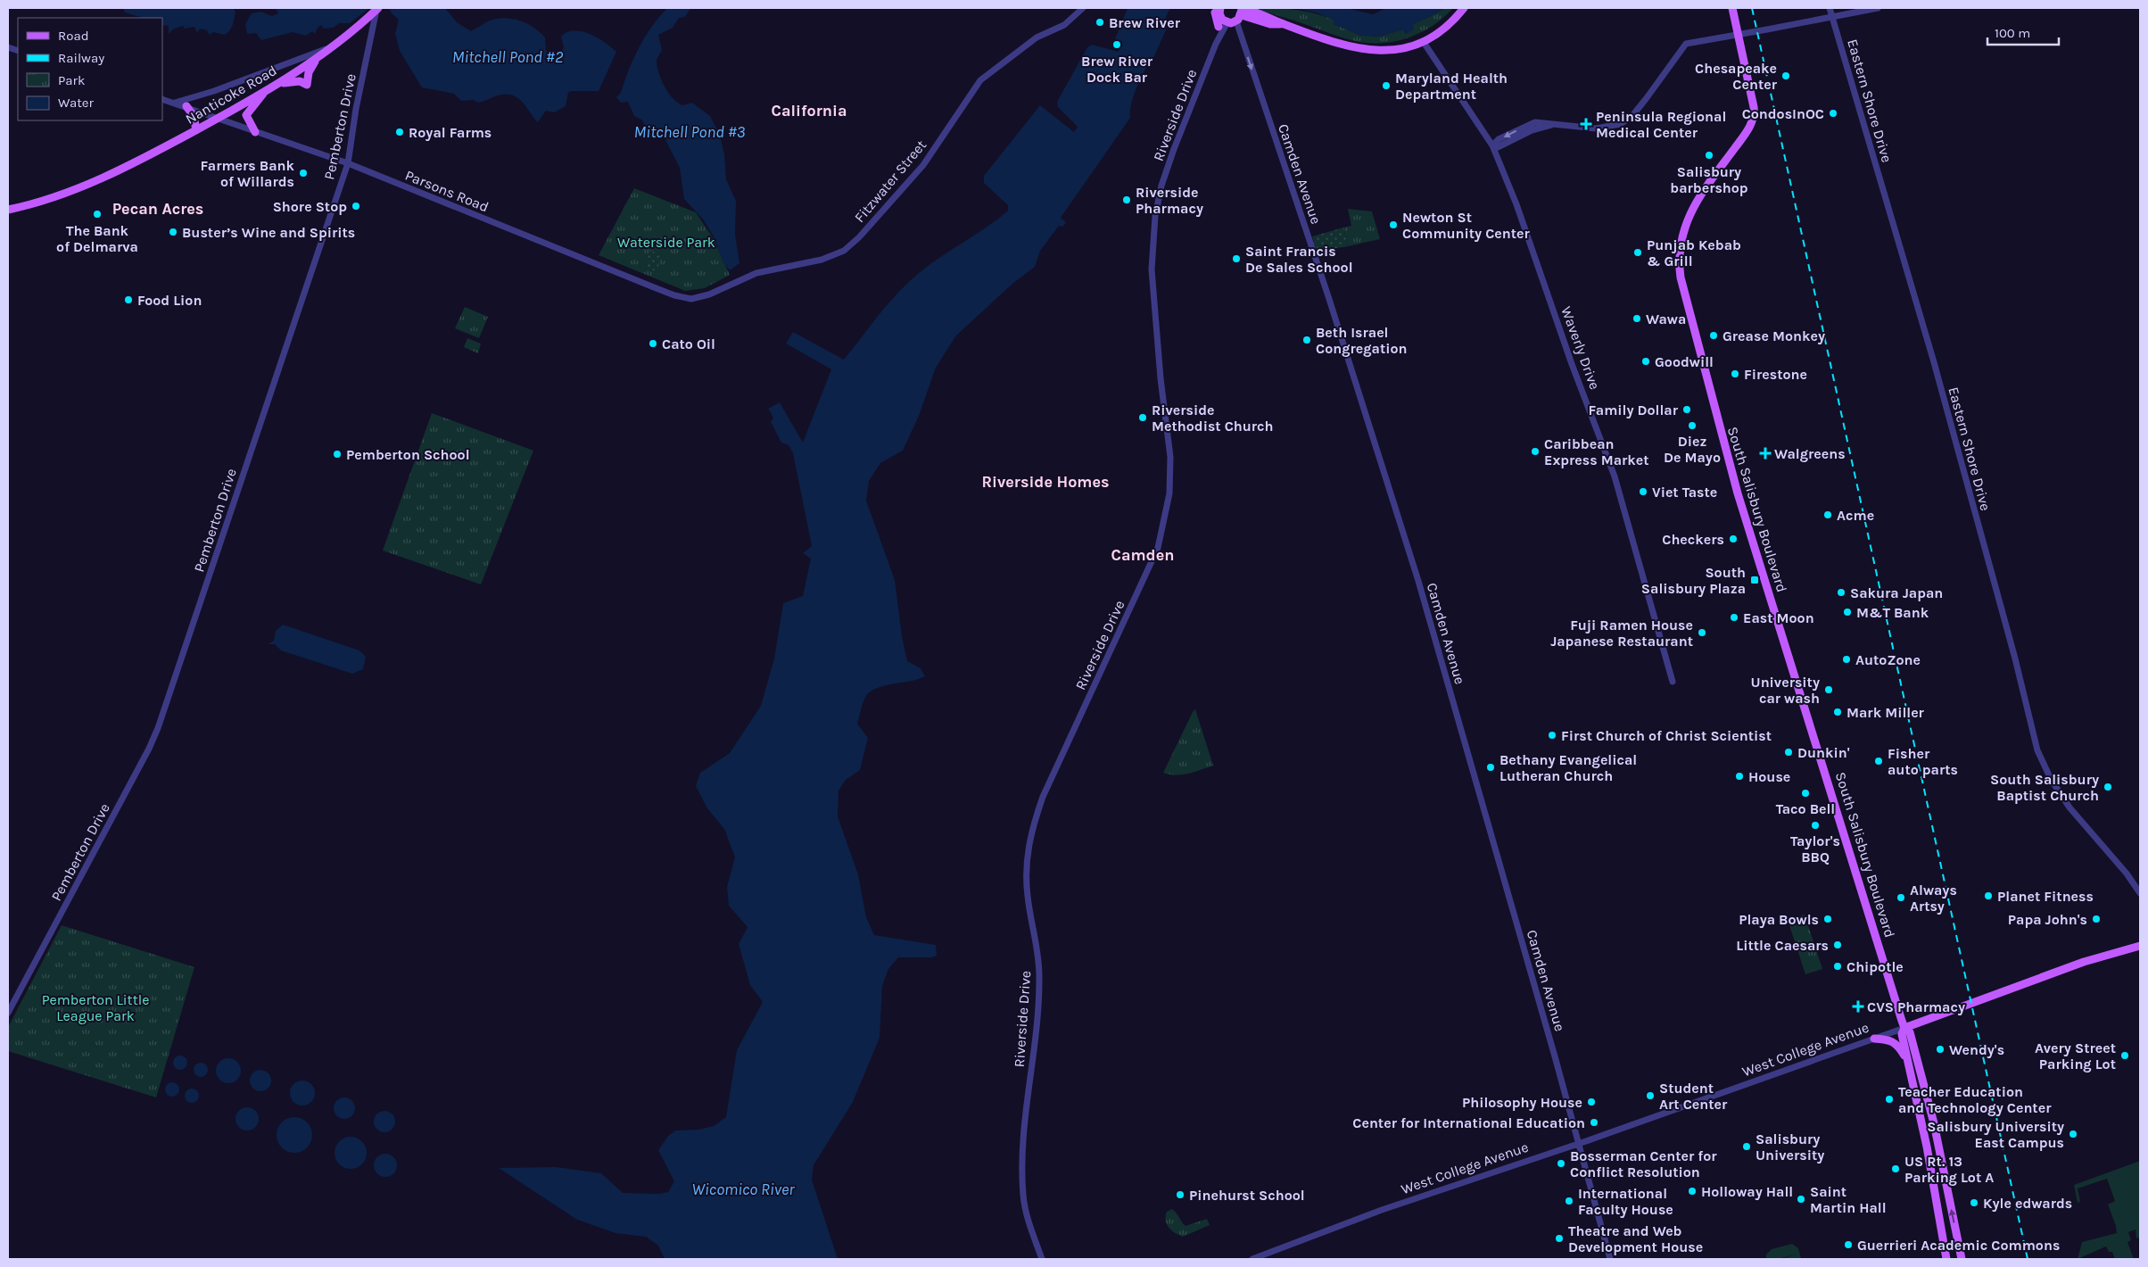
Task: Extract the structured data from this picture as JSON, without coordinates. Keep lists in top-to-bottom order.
{
  "streets": {
    "main road": ["Nanticoke Road", "South Salisbury Boulevard", "West College Avenue"],
    "street": [
      "Eastern Shore Drive",
      "Riverside Drive",
      "Pemberton Drive",
      "Camden Avenue",
      "Fitzwater Street",
      "Parsons Road",
      "Waverly Drive"
    ]
  },
  "crossings": [
    ["Nanticoke Road", "Pemberton Drive"],
    ["Nanticoke Road", "Parsons Road"],
    ["Riverside Drive", "Camden Avenue"],
    ["Pemberton Drive", "Parsons Road"],
    ["Camden Avenue", "West College Avenue"],
    ["Fitzwater Street", "Parsons Road"],
    ["South Salisbury Boulevard", "West College Avenue"]
  ],
  "one_way": ["Camden Avenue"],
  "districts": [
    "California",
    "Pecan Acres",
    "Riverside Homes",
    "Camden"
  ],
  "water": ["Mitchell Pond #2", "Mitchell Pond #3", "Wicomico River"],
  "parks": ["Waterside Park", "Pemberton Little League Park"],
  "places": {
    "other": [
      "Brew River",
      "Brew River Dock Bar",
      "Chesapeake Center",
      "Maryland Health Department",
      "CondosInOC",
      "Royal Farms",
      "Salisbury barbershop",
      "Farmers Bank of Willards",
      "Riverside Pharmacy",
      "Shore Stop",
      "The Bank of Delmarva",
      "Newton St Community Center",
      "Buster’s Wine and Spirits",
      "Punjab Kebab & Grill",
      "Saint Francis De Sales School",
      "Food Lion",
      "Wawa",
      "Grease Monkey",
      "Beth Israel Congregation",
      "Cato Oil",
      "Goodwill",
      "Firestone",
      "Family Dollar",
      "Riverside Methodist Church",
      "Diez De Mayo",
      "Caribbean Express Market",
      "Pemberton School",
      "Viet Taste",
      "Acme",
      "Checkers",
      "Sakura Japan",
      "M&T Bank",
      "East Moon",
      "Fuji Ramen House Japanese Restaurant",
      "AutoZone",
      "University car wash",
      "Mark Miller",
      "First Church of Christ Scientist",
      "Dunkin'",
      "Fisher auto parts",
      "Bethany Evangelical Lutheran Church",
      "House",
      "South Salisbury Baptist Church",
      "Taco Bell",
      "Taylor's BBQ",
      "Planet Fitness",
      "Always Artsy",
      "Playa Bowls",
      "Papa John's",
      "Little Caesars",
      "Chipotle",
      "Wendy's",
      "Avery Street Parking Lot",
      "Student Art Center",
      "Teacher Education and Technology Center",
      "Philosophy House",
      "Center for International Education",
      "Salisbury University East Campus",
      "Salisbury University",
      "Bosserman Center for Conflict Resolution",
      "US Rt. 13 Parking Lot A",
      "Holloway Hall",
      "Pinehurst School",
      "Saint Martin Hall",
      "International Faculty House",
      "Kyle edwards",
      "Theatre and Web Development House",
      "Guerrieri Academic Commons"
    ],
    "health": ["Peninsula Regional Medical Center", "Walgreens", "CVS Pharmacy"],
    "transit": ["South Salisbury Plaza"]
  },
  "legend": [
    "Road",
    "Railway",
    "Park",
    "Water"
  ],
  "scale_bar": "100 m"
}
